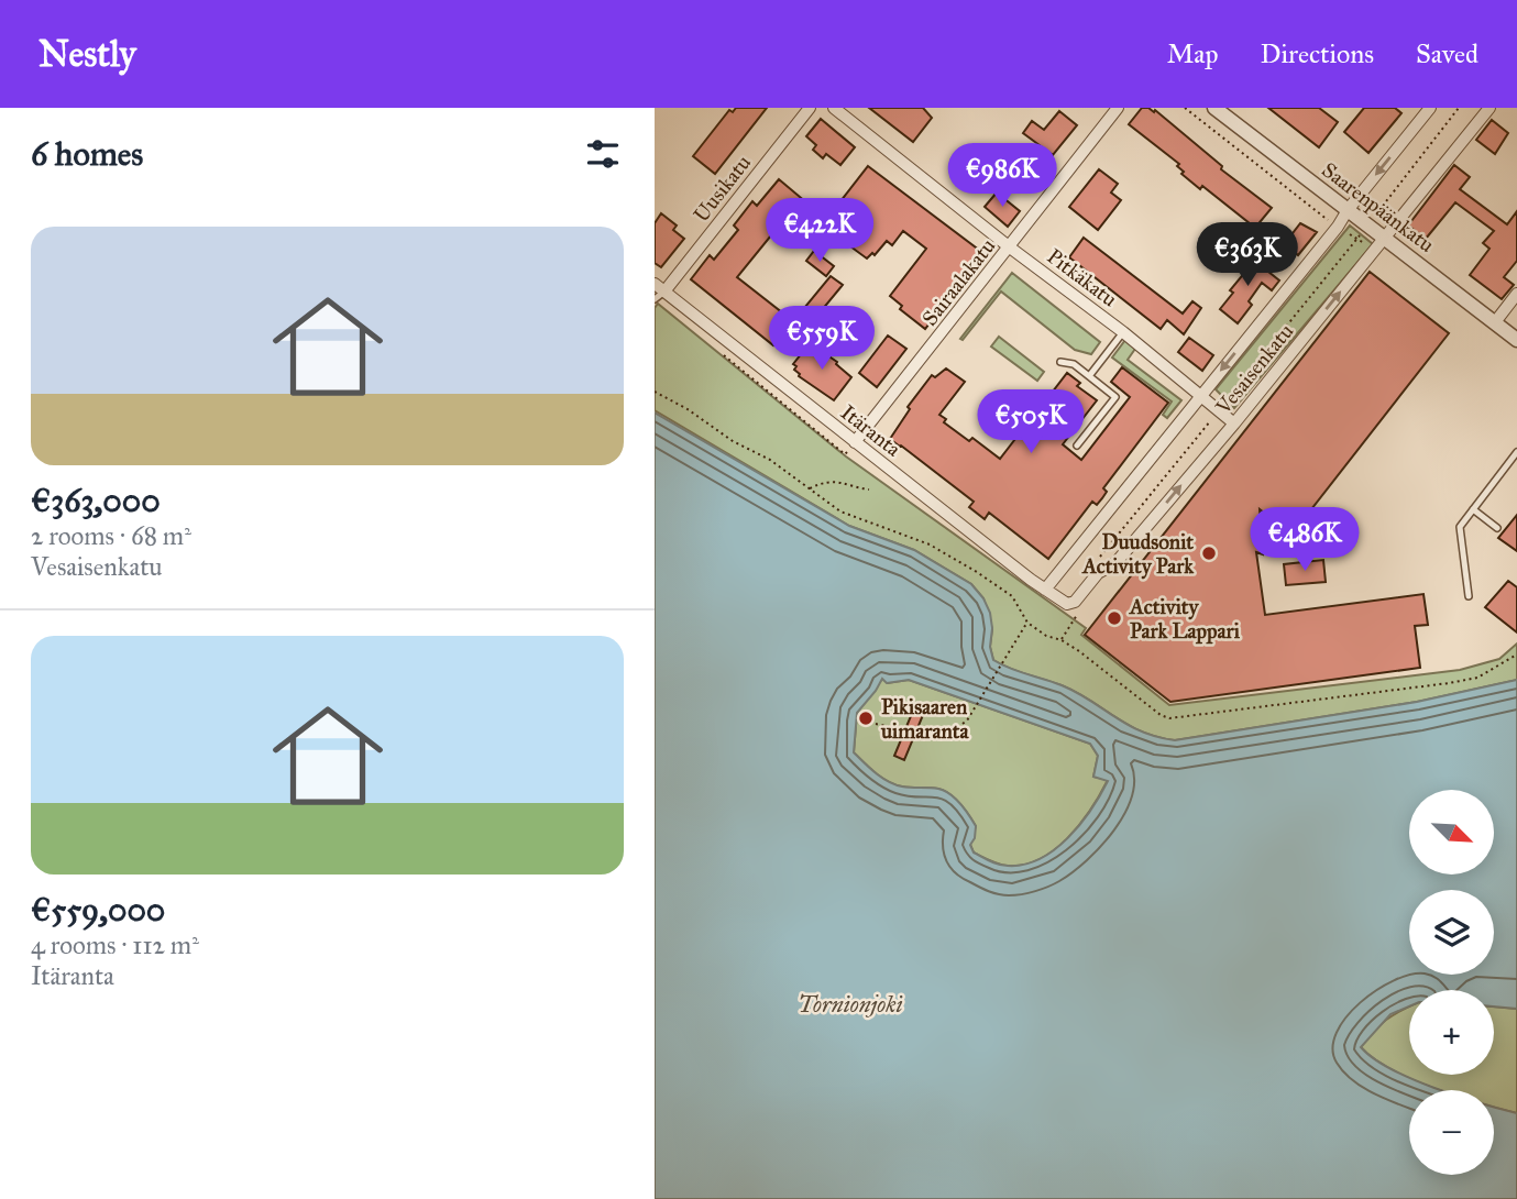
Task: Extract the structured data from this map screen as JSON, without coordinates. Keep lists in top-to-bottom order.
{
  "streets": {
    "street": [
      "Uusikatu",
      "Saarenpäänkatu",
      "Pitkäkatu",
      "Sairaalakatu",
      "Vesaisenkatu",
      "Itäranta"
    ]
  },
  "crossings": [
    ["Uusikatu", "Itäranta"],
    ["Saarenpäänkatu", "Vesaisenkatu"],
    ["Pitkäkatu", "Sairaalakatu"],
    ["Pitkäkatu", "Vesaisenkatu"],
    ["Sairaalakatu", "Itäranta"],
    ["Vesaisenkatu", "Itäranta"]
  ],
  "water": ["Tornionjoki"],
  "places": ["Duudsonit Activity Park", "Activity Park Lappari", "Pikisaaren uimaranta"],
  "north": "bottom right",
  "page": {
    "header": "Nestly",
    "nav": ["Map", "Directions", "Saved"],
    "heading": "6 homes",
    "price": [
      "€986K",
      "€422K",
      "€363K",
      "€559K",
      "€505K",
      "€486K"
    ],
    "list": [
      {
        "name": "€363,000",
        "note": "2 rooms · 68 m² · Vesaisenkatu"
      },
      {
        "name": "€559,000",
        "note": "4 rooms · 112 m² · Itäranta"
      }
    ],
    "map_buttons": ["+", "−"]
  }
}
